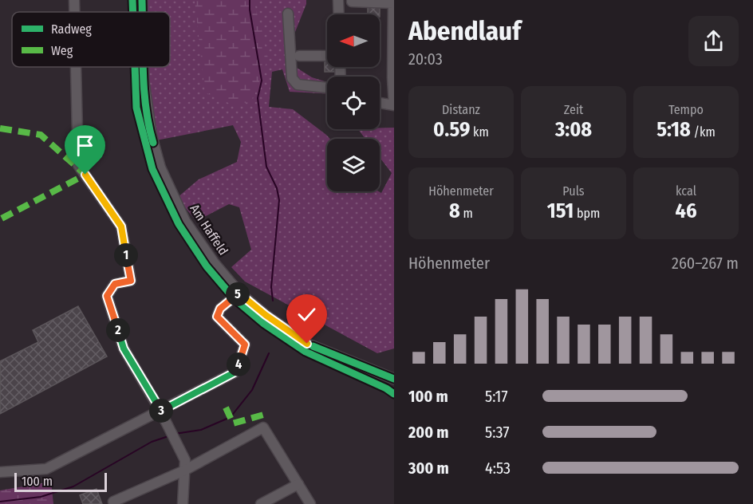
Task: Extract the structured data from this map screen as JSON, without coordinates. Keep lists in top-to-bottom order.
{
  "streets": {
    "street": ["Am Haffeld"]
  },
  "legend": ["Radweg", "Weg"],
  "scale_bar": "100 m",
  "north": "left",
  "page": {
    "heading": ["Abendlauf", "20:03"],
    "stats": [
      ["Distanz", "0.59 km"],
      ["Zeit", "3:08"],
      ["Tempo", "5:18 /km"],
      ["Höhenmeter", "8 m"],
      ["Puls", "151 bpm"],
      ["kcal", "46"]
    ],
    "pins": [
      "1",
      "5",
      "2",
      "4",
      "3"
    ],
    "chart": ["Höhenmeter", "260–267 m"],
    "list": [
      {
        "name": "100 m",
        "note": "5:17"
      },
      {
        "name": "200 m",
        "note": "5:37"
      },
      {
        "name": "300 m",
        "note": "4:53"
      }
    ],
    "scale": "100 m"
  }
}
